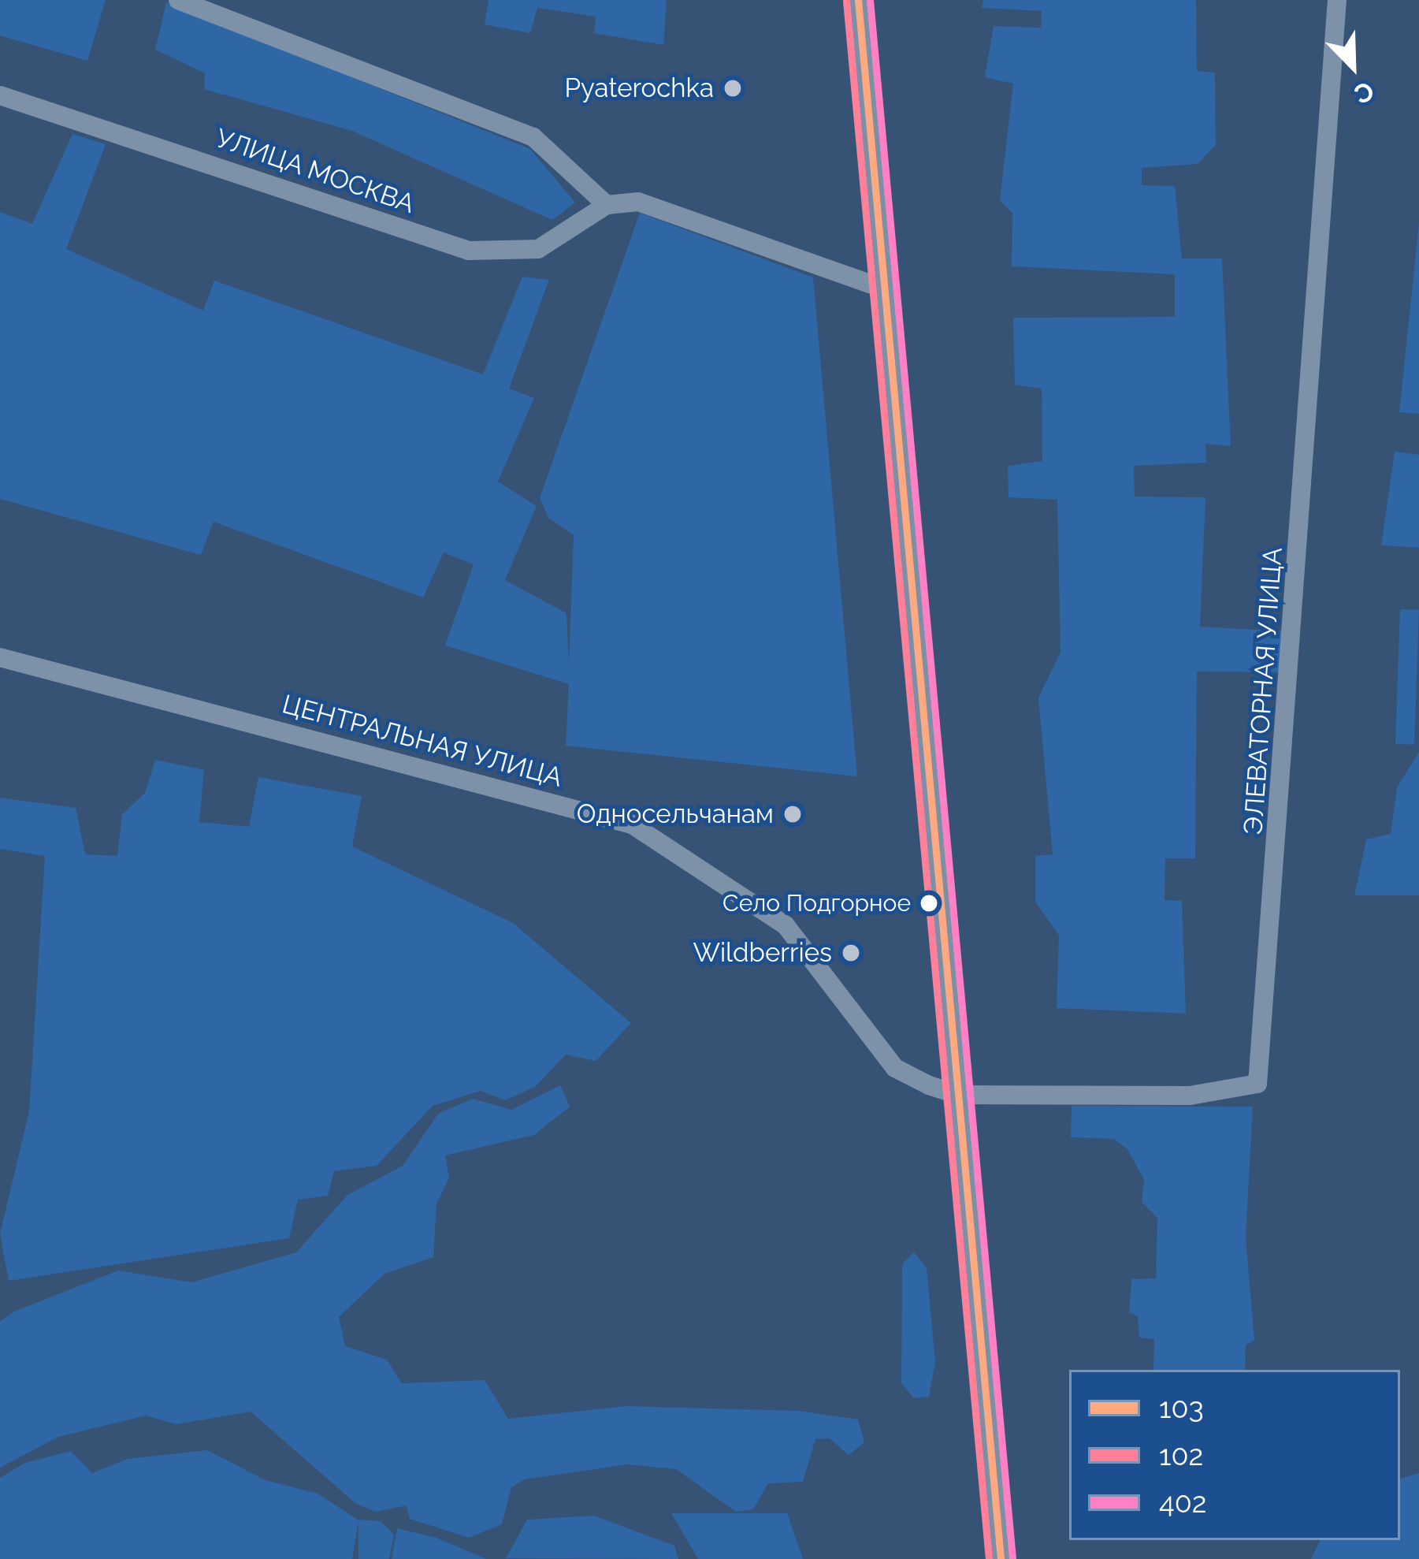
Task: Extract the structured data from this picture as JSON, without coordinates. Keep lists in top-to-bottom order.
{
  "streets": {
    "street": ["УЛИЦА МОСКВА", "ЭЛЕВАТОРНАЯ УЛИЦА", "ЦЕНТРАЛЬНАЯ УЛИЦА"]
  },
  "crossings": [
    ["ЭЛЕВАТОРНАЯ УЛИЦА", "ЦЕНТРАЛЬНАЯ УЛИЦА"]
  ],
  "places": [
    "Pyaterochka",
    "Односельчанам",
    "Село Подгорное",
    "Wildberries"
  ],
  "lines": ["transit line 103", "transit line 402", "transit line 102"],
  "legend": ["103", "102", "402"],
  "north": "bottom right"
}
